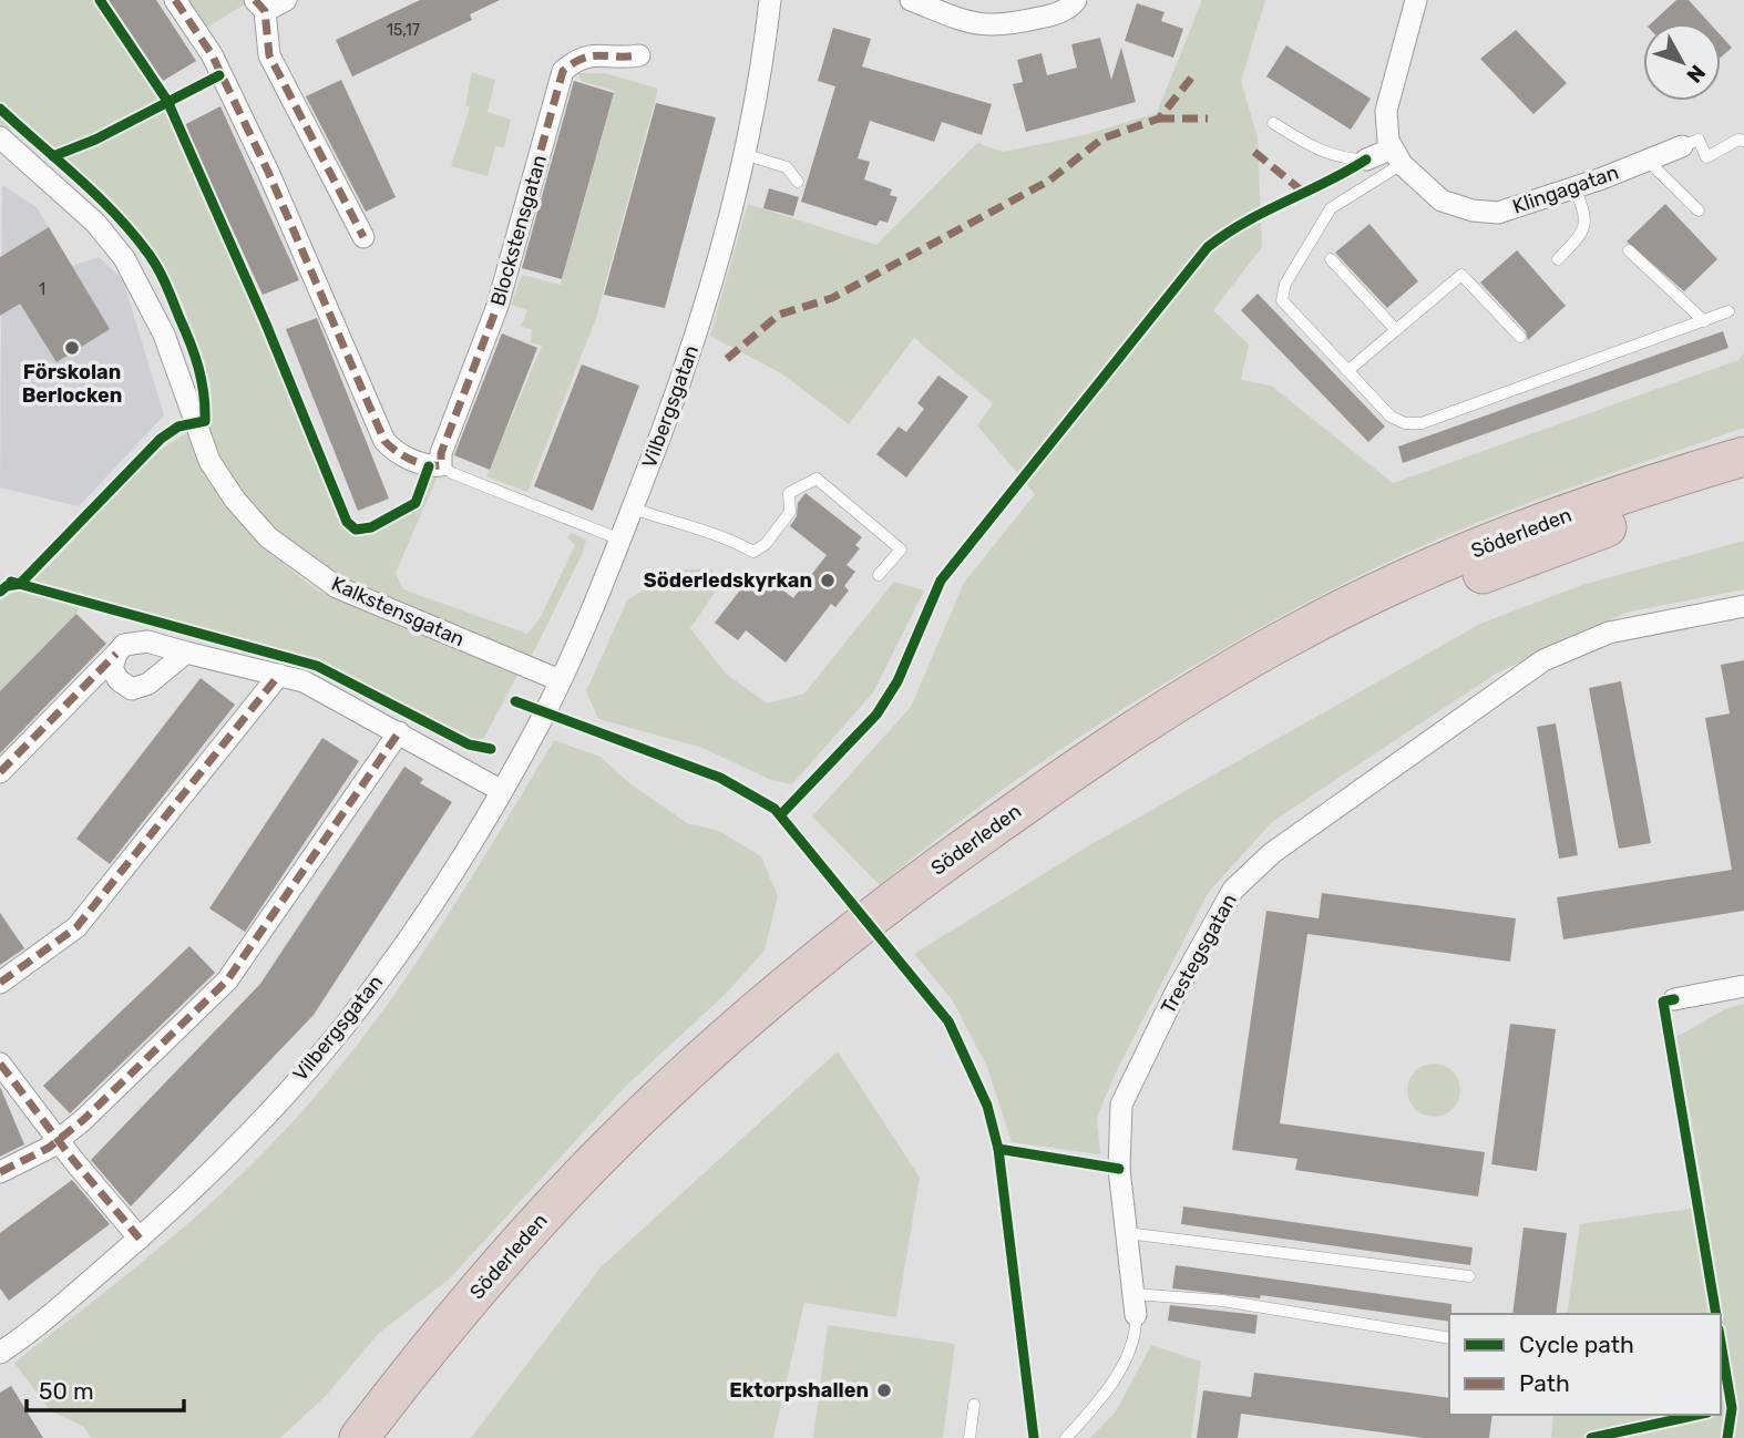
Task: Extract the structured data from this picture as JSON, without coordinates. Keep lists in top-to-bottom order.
{
  "streets": {
    "highway": ["Söderleden"],
    "street": [
      "Klingagatan",
      "Blockstensgatan",
      "Vilbergsgatan",
      "Kalkstensgatan",
      "Trestegsgatan"
    ]
  },
  "crossings": [
    ["Vilbergsgatan", "Kalkstensgatan"]
  ],
  "places": ["Förskolan Berlocken", "Söderledskyrkan", "Ektorpshallen"],
  "house_numbers": ["15,17", "1"],
  "legend": ["Cycle path", "Path"],
  "scale_bar": "50 m",
  "north": "bottom right"
}
